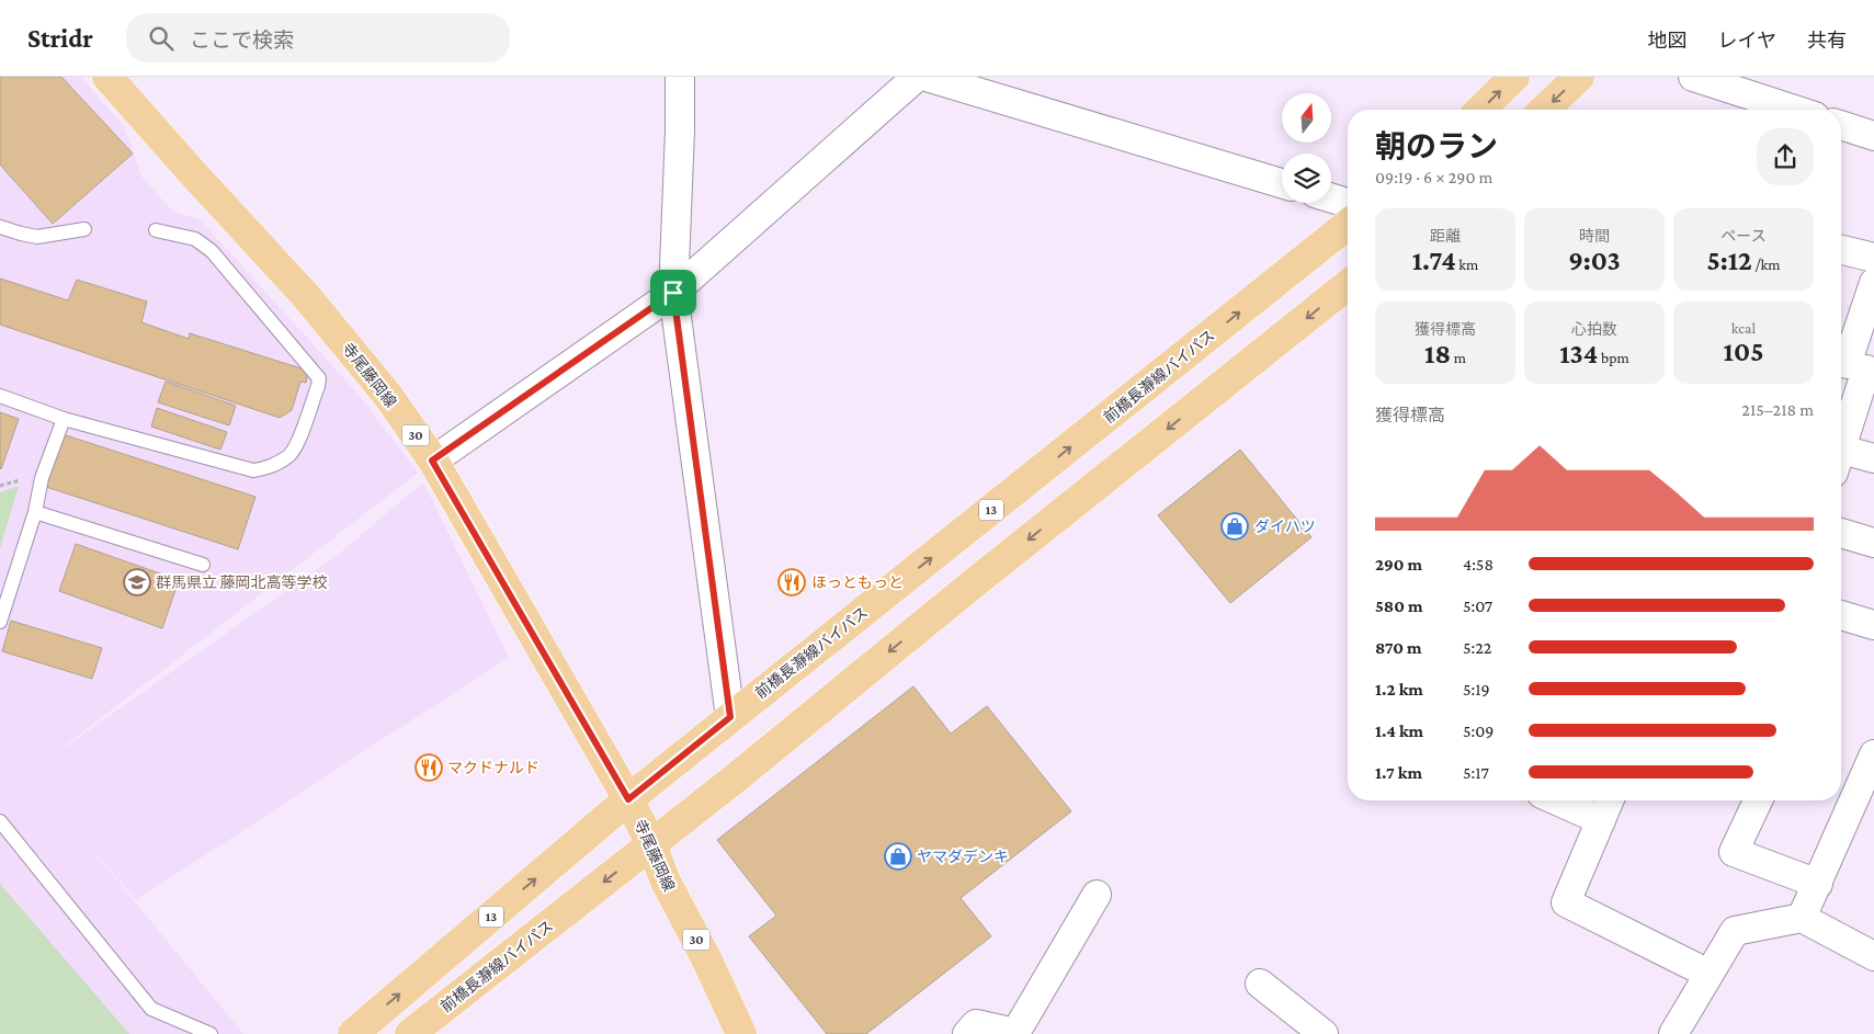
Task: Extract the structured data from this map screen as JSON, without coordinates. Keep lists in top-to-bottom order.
{
  "streets": {
    "main road": [
      "寺尾藤岡線",
      "前橋長瀞線バイパス",
      "30",
      "13"
    ]
  },
  "crossings": [
    ["寺尾藤岡線", "前橋長瀞線バイパス"]
  ],
  "places": {
    "shop": ["ダイハツ", "ヤマダデンキ"],
    "school or university": ["群馬県立 藤岡北高等学校"],
    "restaurant": ["ほっともっと", "マクドナルド"]
  },
  "north": "top",
  "page": {
    "header": "Stridr",
    "search": "ここで検索",
    "nav": ["地図", "レイヤ", "共有"],
    "heading": ["朝のラン", "09:19 · 6 × 290 m"],
    "stats": [
      ["距離", "1.74 km"],
      ["時間", "9:03"],
      ["ペース", "5:12 /km"],
      ["獲得標高", "18 m"],
      ["心拍数", "134 bpm"],
      ["kcal", "105"]
    ],
    "chart": ["獲得標高", "215–218 m"],
    "list": [
      {
        "name": "290 m",
        "note": "4:58"
      },
      {
        "name": "580 m",
        "note": "5:07"
      },
      {
        "name": "870 m",
        "note": "5:22"
      },
      {
        "name": "1.2 km",
        "note": "5:19"
      },
      {
        "name": "1.4 km",
        "note": "5:09"
      },
      {
        "name": "1.7 km",
        "note": "5:17"
      }
    ]
  }
}
